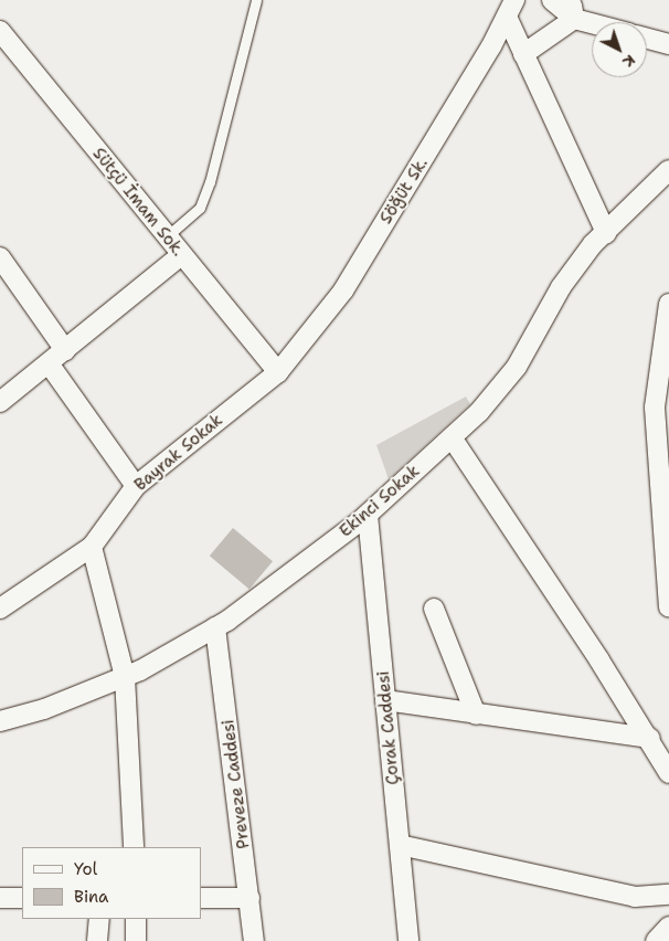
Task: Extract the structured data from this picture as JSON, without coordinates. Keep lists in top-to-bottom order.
{
  "streets": {
    "street": [
      "Söğüt Sk.",
      "Sütçü İmam Sok.",
      "Bayrak Sokak",
      "Ekinci Sokak",
      "Çorak Caddesi",
      "Preveze Caddesi"
    ]
  },
  "crossings": [
    ["Söğüt Sk.", "Sütçü İmam Sok."],
    ["Söğüt Sk.", "Bayrak Sokak"],
    ["Sütçü İmam Sok.", "Bayrak Sokak"],
    ["Ekinci Sokak", "Çorak Caddesi"],
    ["Ekinci Sokak", "Preveze Caddesi"]
  ],
  "legend": ["Yol", "Bina"],
  "north": "bottom right"
}
